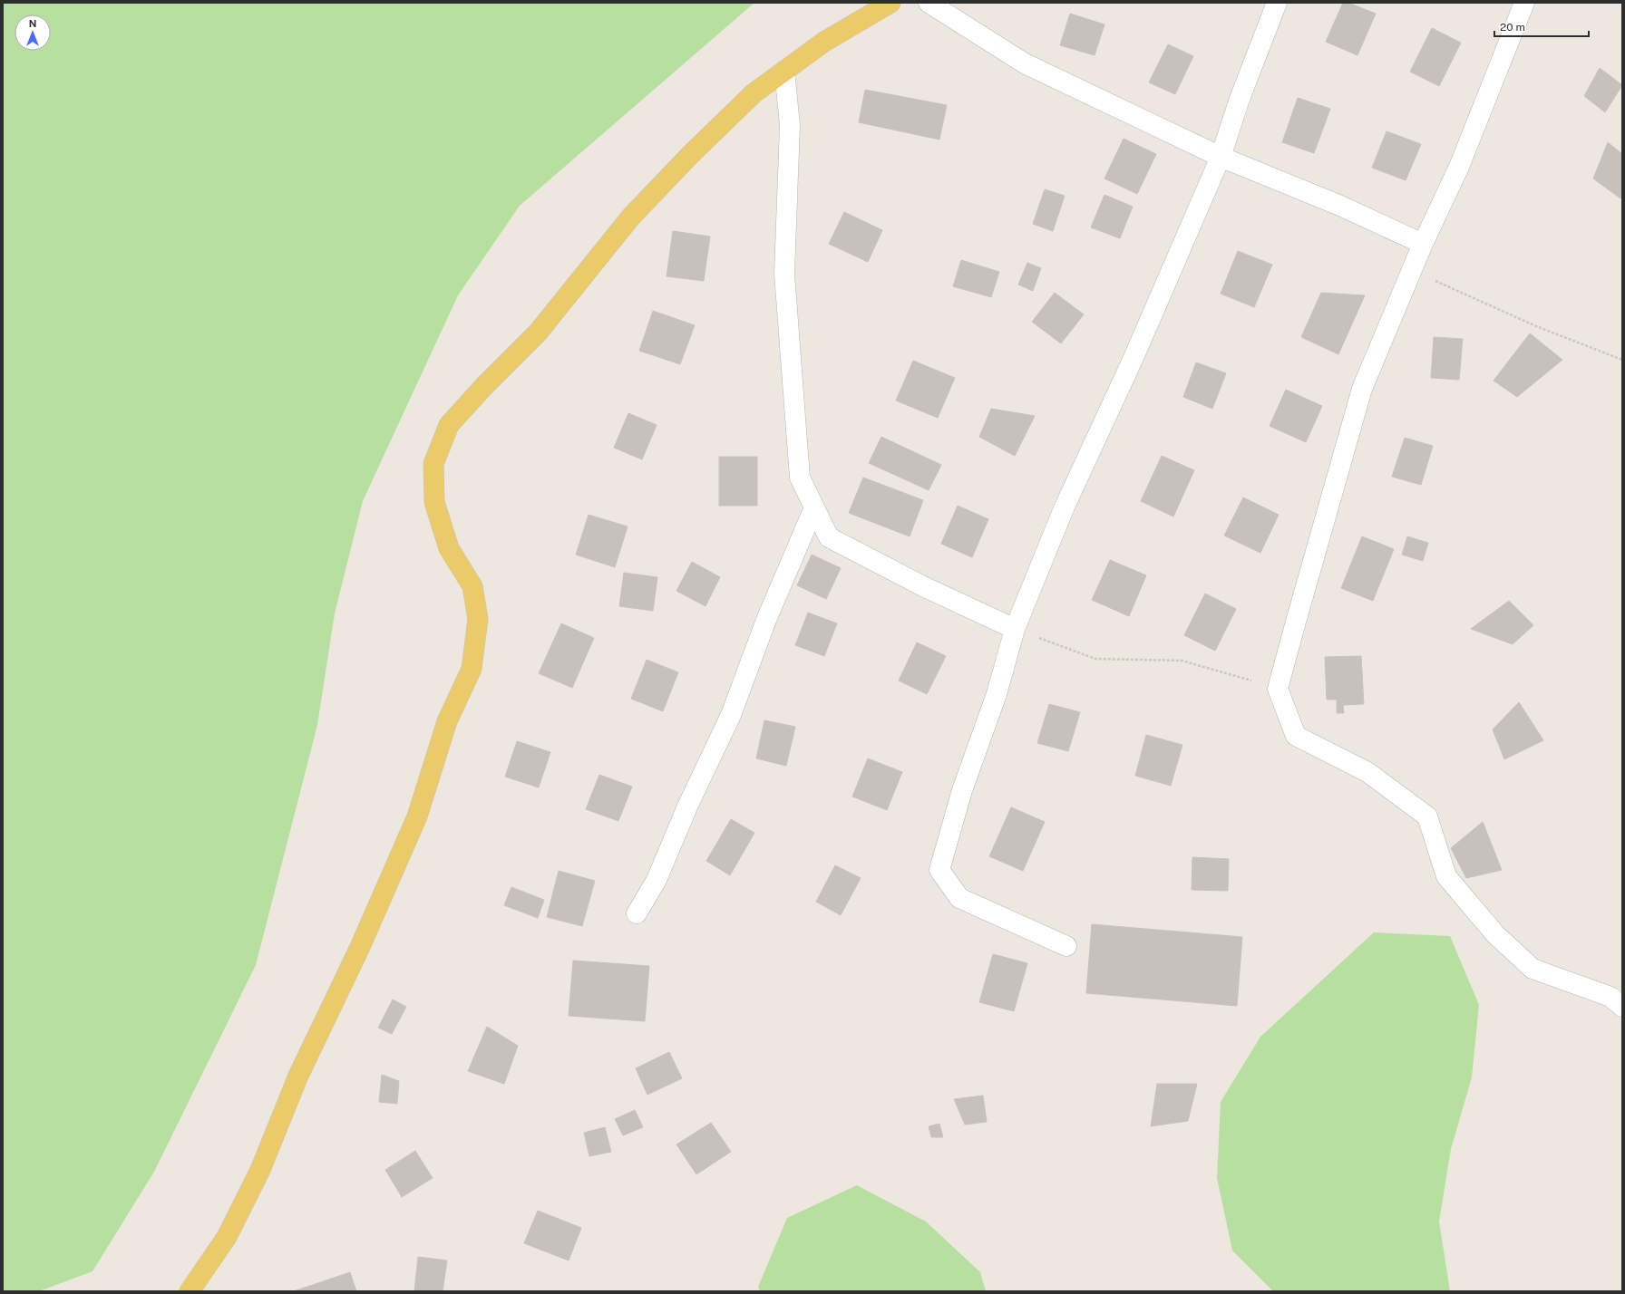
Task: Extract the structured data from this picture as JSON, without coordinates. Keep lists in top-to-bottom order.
{
  "scale_bar": "20 m",
  "north": "top"
}
